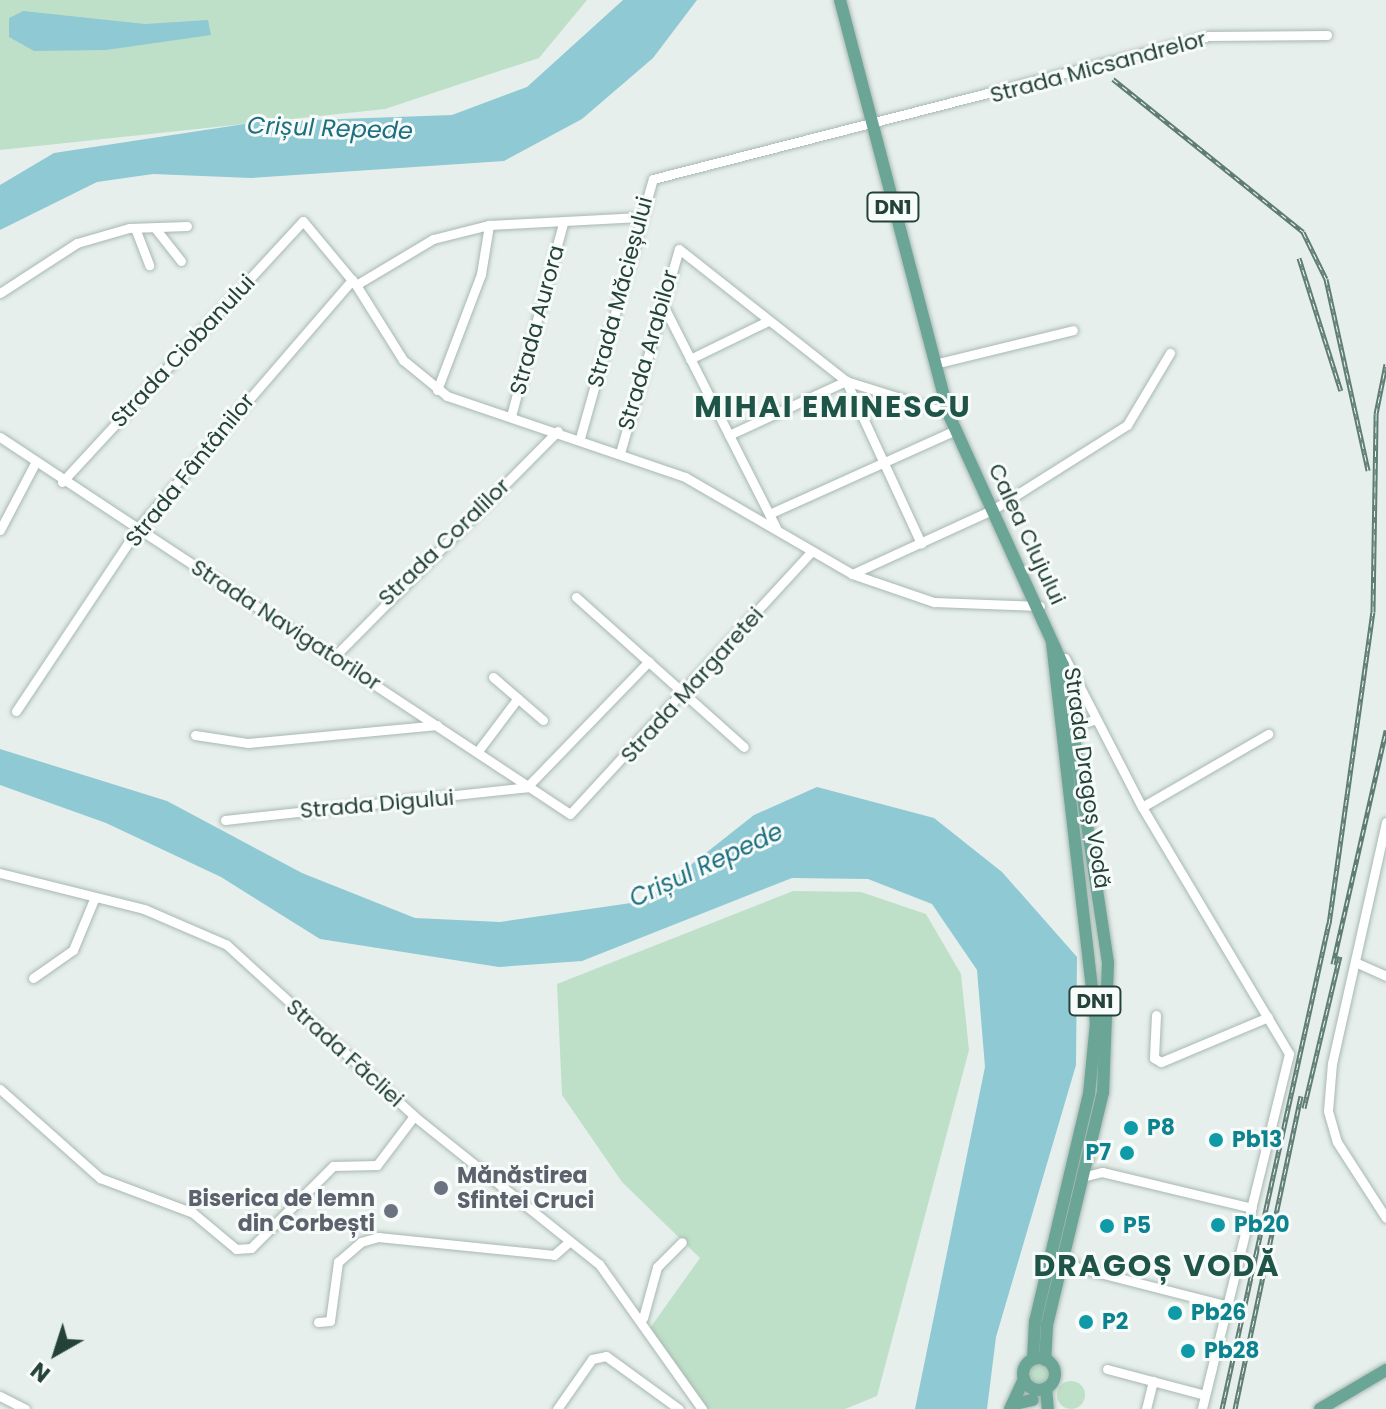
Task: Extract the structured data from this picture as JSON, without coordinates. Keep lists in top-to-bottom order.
{
  "streets": {
    "main road": ["DN1", "Calea Clujului", "Strada Dragoș Vodă"],
    "street": [
      "Strada Micsandrelor",
      "Strada Măcieșului",
      "Strada Aurora",
      "Strada Arabilor",
      "Strada Ciobanului",
      "Strada Fântânilor",
      "Strada Coralilor",
      "Strada Navigatorilor",
      "Strada Margaretei",
      "Strada Digului",
      "Strada Făcliei"
    ]
  },
  "crossings": [
    ["Strada Micsandrelor", "Strada Măcieșului"],
    ["Strada Micsandrelor", "Calea Clujului"],
    ["Strada Măcieșului", "Strada Fântânilor"],
    ["Strada Măcieșului", "Calea Clujului"],
    ["Strada Aurora", "Strada Fântânilor"],
    ["Strada Ciobanului", "Strada Fântânilor"],
    ["Strada Ciobanului", "Strada Navigatorilor"],
    ["Strada Fântânilor", "Strada Navigatorilor"],
    ["Calea Clujului", "Strada Dragoș Vodă"],
    ["Strada Coralilor", "Strada Navigatorilor"],
    ["Strada Navigatorilor", "Strada Margaretei"],
    ["Strada Navigatorilor", "Strada Digului"]
  ],
  "districts": ["MIHAI EMINESCU", "DRAGOȘ VODĂ"],
  "water": ["Crișul Repede"],
  "places": [
    "P8",
    "Pb13",
    "P7",
    "Mănăstirea Sfintei Cruci",
    "Biserica de lemn din Corbești",
    "Pb20",
    "P5",
    "Pb26",
    "P2",
    "Pb28"
  ],
  "north": "bottom left"
}
